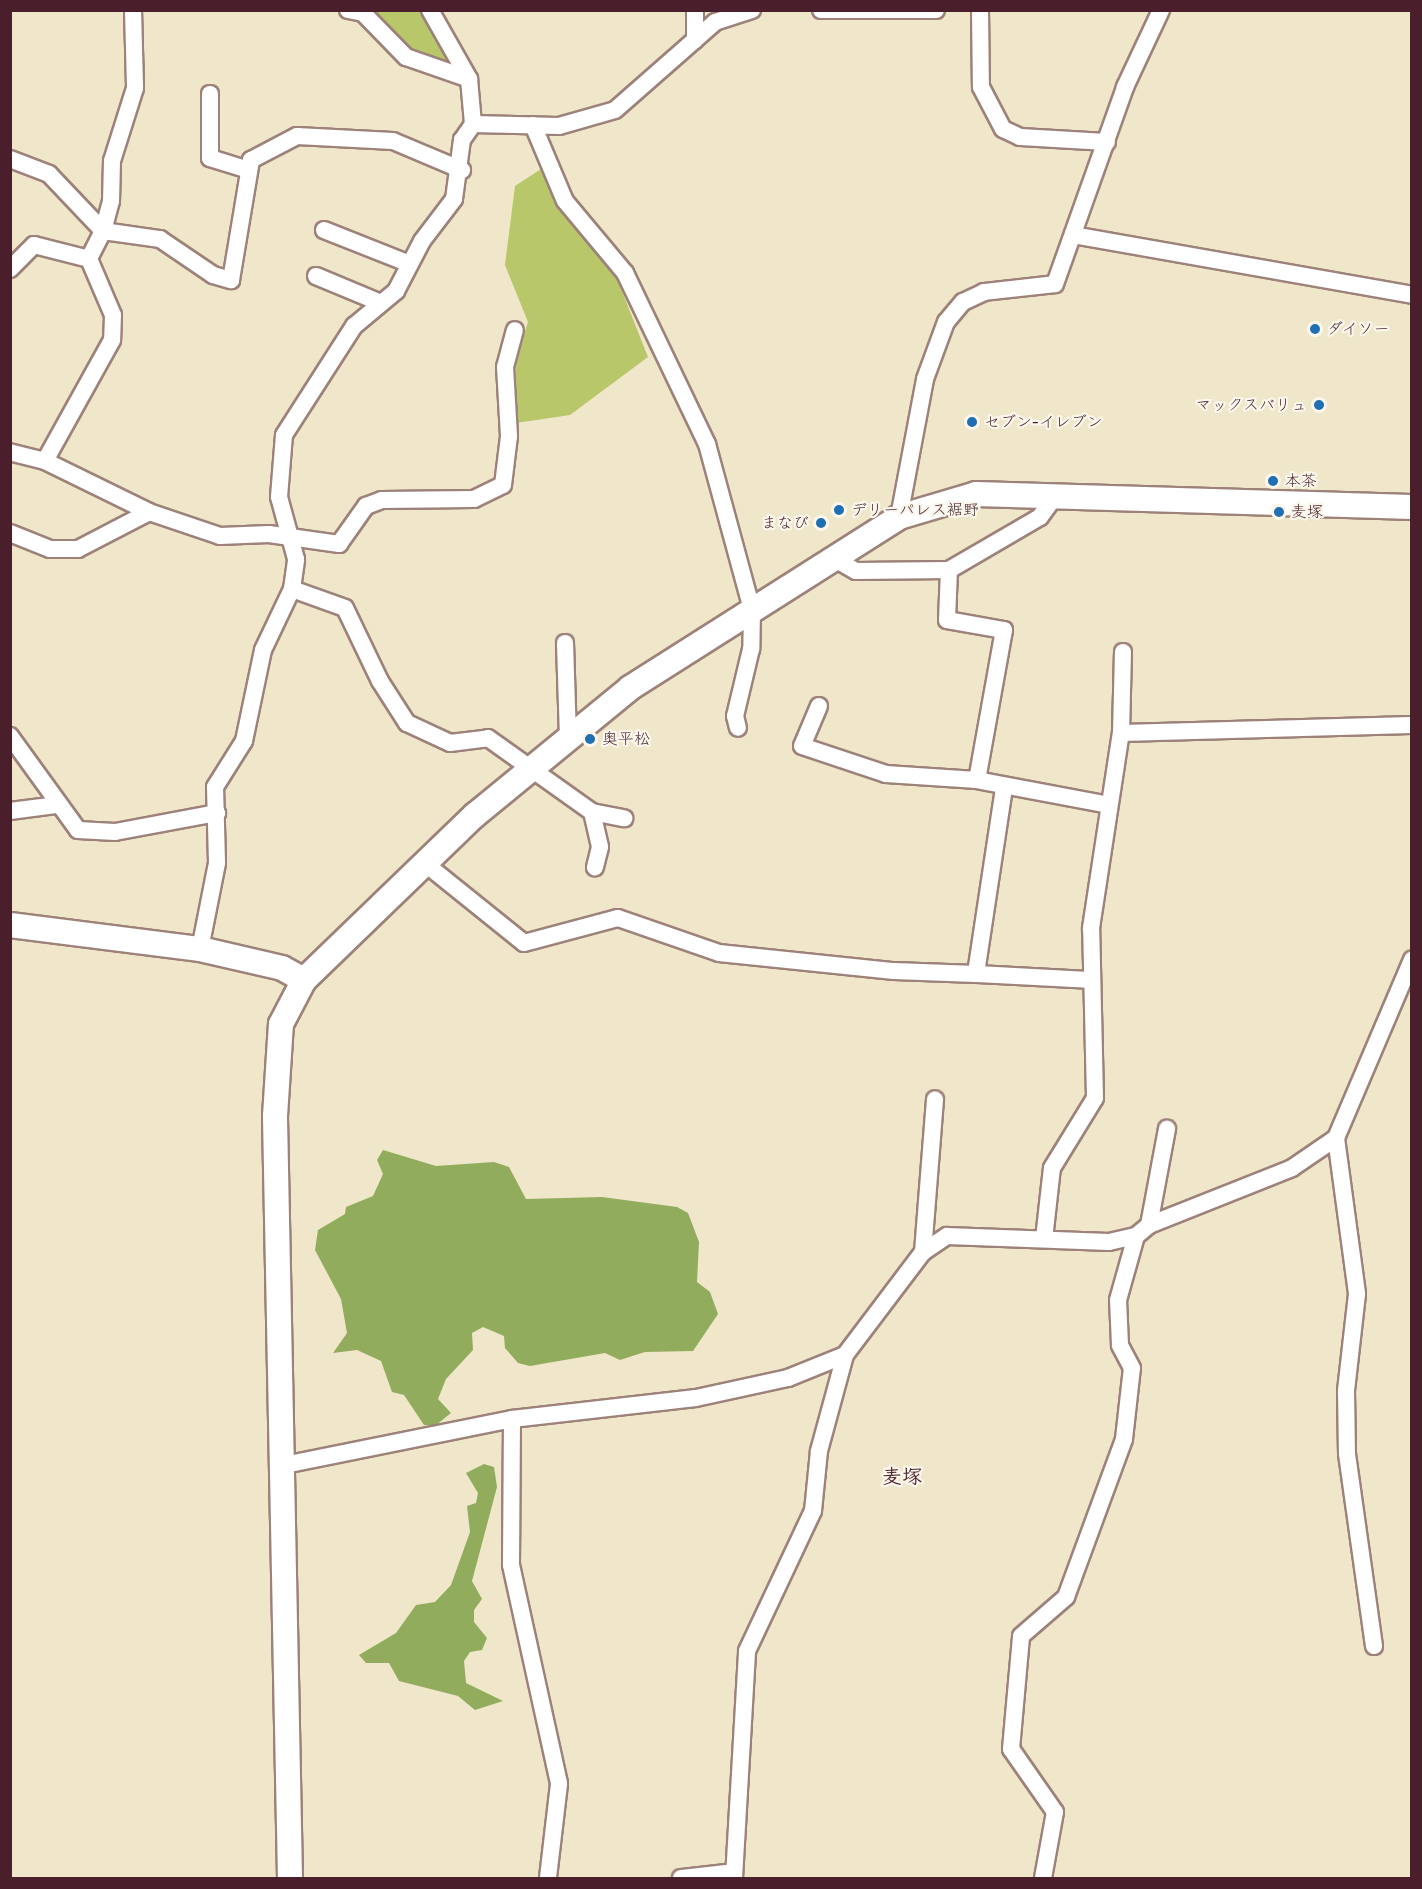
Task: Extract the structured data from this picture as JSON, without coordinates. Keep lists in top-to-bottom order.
{
  "districts": ["麦塚"],
  "places": [
    "ダイソー",
    "マックスバリュ",
    "セブン-イレブン",
    "本茶",
    "デリーパレス裾野",
    "麦塚",
    "まなび",
    "奥平松"
  ]
}
